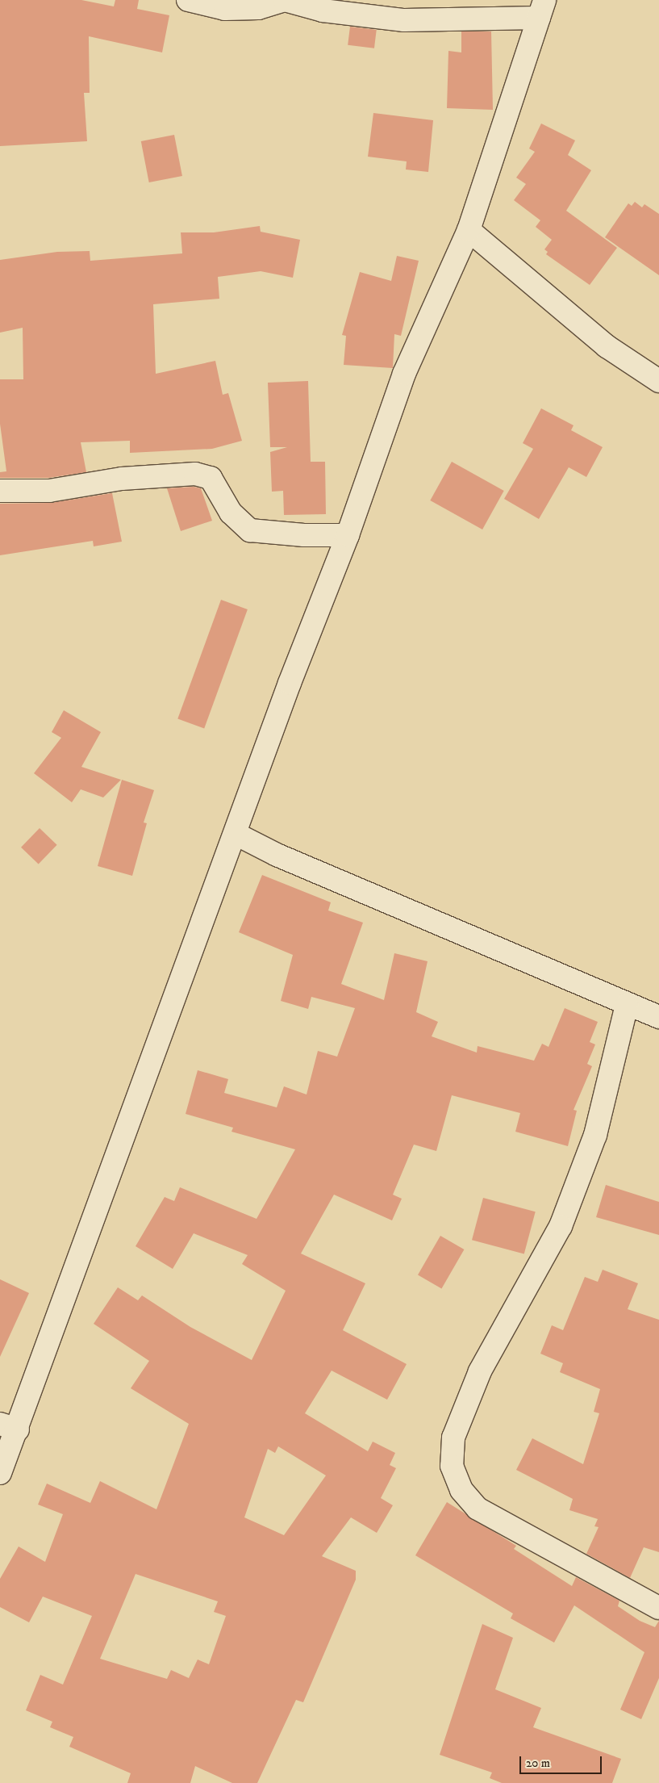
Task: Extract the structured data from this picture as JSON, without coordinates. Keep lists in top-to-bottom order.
{
  "scale_bar": "20 m"
}
